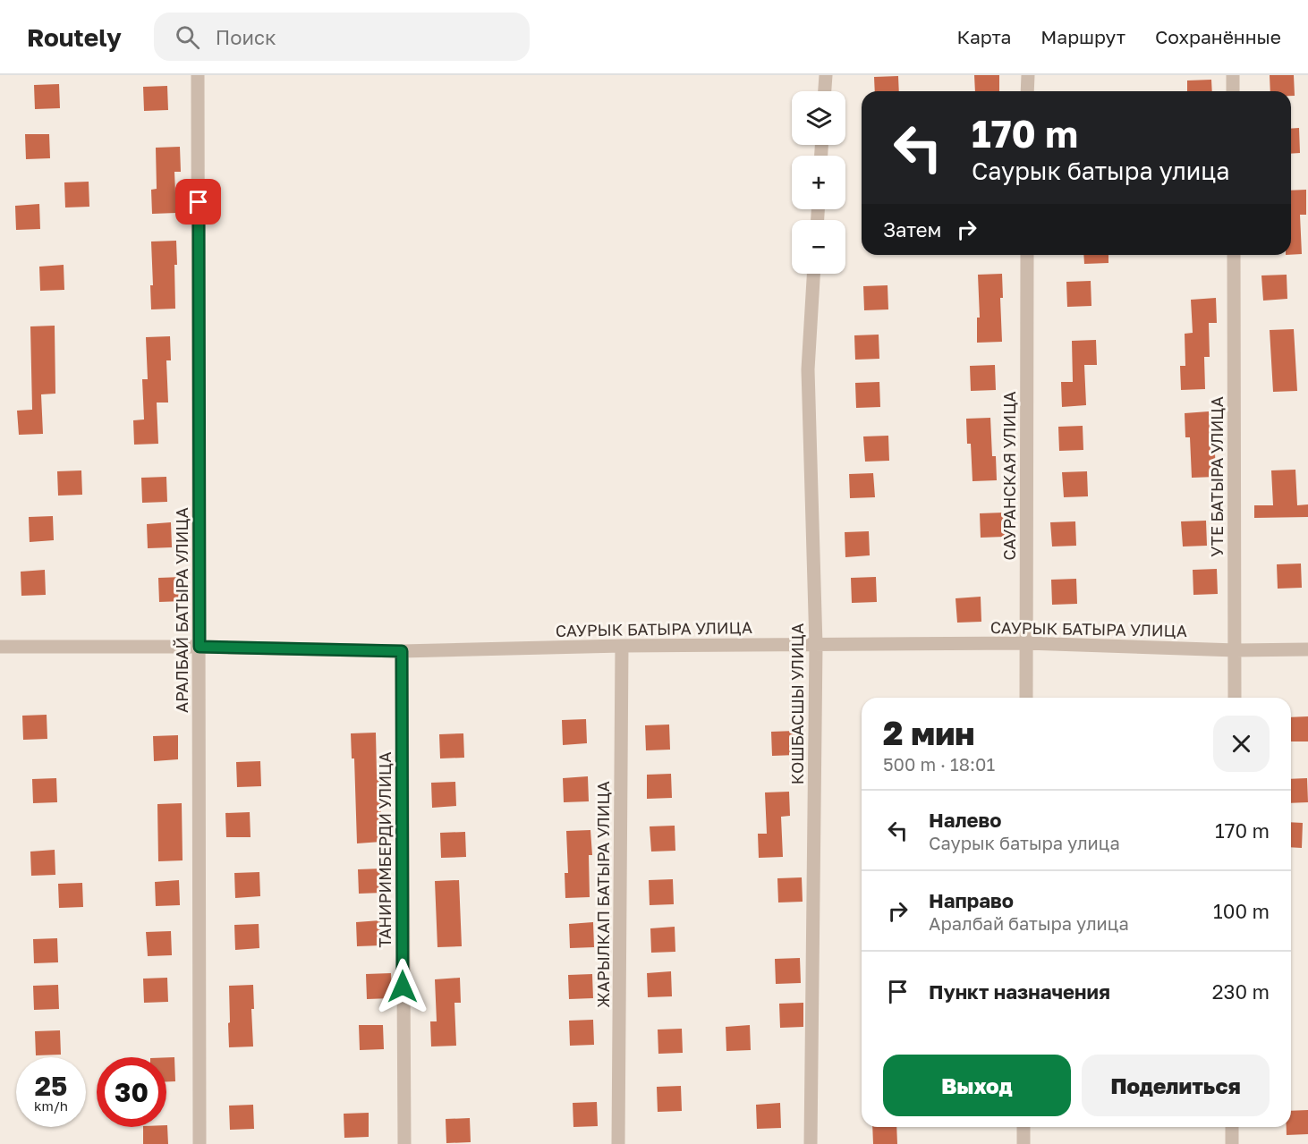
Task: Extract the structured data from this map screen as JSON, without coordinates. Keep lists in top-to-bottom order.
{
  "streets": {
    "street": [
      "САУРАНСКАЯ УЛИЦА",
      "УТЕ БАТЫРА УЛИЦА",
      "АРАЛБАЙ БАТЫРА УЛИЦА",
      "САУРЫК БАТЫРА УЛИЦА",
      "КОШБАСШЫ УЛИЦА",
      "ТАНИРИМБЕРДИ УЛИЦА",
      "ЖАРЫЛКАП БАТЫРА УЛИЦА"
    ]
  },
  "crossings": [
    ["САУРАНСКАЯ УЛИЦА", "САУРЫК БАТЫРА УЛИЦА"],
    ["УТЕ БАТЫРА УЛИЦА", "САУРЫК БАТЫРА УЛИЦА"],
    ["АРАЛБАЙ БАТЫРА УЛИЦА", "САУРЫК БАТЫРА УЛИЦА"],
    ["САУРЫК БАТЫРА УЛИЦА", "КОШБАСШЫ УЛИЦА"],
    ["САУРЫК БАТЫРА УЛИЦА", "ТАНИРИМБЕРДИ УЛИЦА"],
    ["САУРЫК БАТЫРА УЛИЦА", "ЖАРЫЛКАП БАТЫРА УЛИЦА"]
  ],
  "page": {
    "header": "Routely",
    "search": "Поиск",
    "nav": ["Карта", "Маршрут", "Сохранённые"],
    "map_buttons": ["+", "−"],
    "turn": ["170 m", "Саурык батыра улица"],
    "then": "Затем",
    "heading": ["2 мин", "500 m · 18:01"],
    "list": [
      {
        "name": "Налево",
        "note": "Саурык батыра улица",
        "value": "170 m"
      },
      {
        "name": "Направо",
        "note": "Аралбай батыра улица",
        "value": "100 m"
      },
      {
        "name": "Пункт назначения",
        "value": "230 m"
      }
    ],
    "buttons": ["Выход", "Поделиться"],
    "speed": "25 km/h",
    "limit": "30"
  }
}
